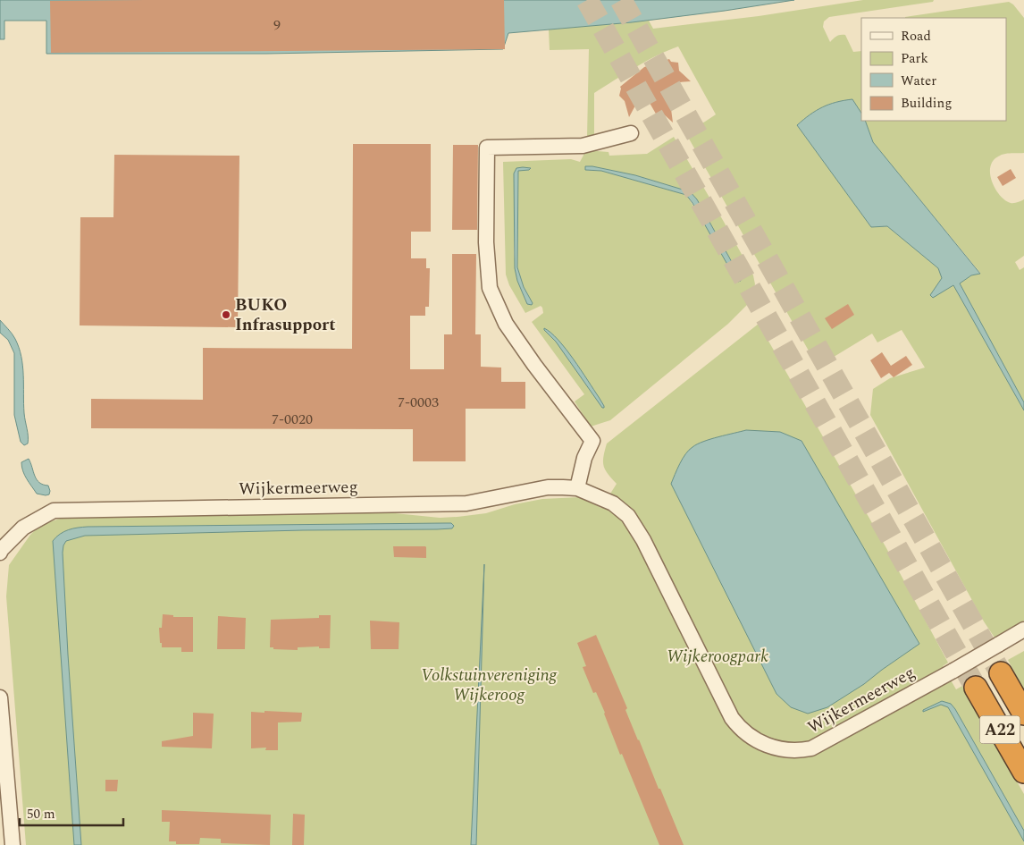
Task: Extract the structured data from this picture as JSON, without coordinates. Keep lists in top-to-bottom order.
{
  "streets": {
    "highway": ["A22"],
    "street": ["Wijkermeerweg"]
  },
  "parks": ["Wijkeroogpark", "Volkstuinvereniging Wijkeroog"],
  "places": ["BUKO Infrasupport"],
  "house_numbers": ["9", "7-0003", "7-0020"],
  "legend": [
    "Road",
    "Park",
    "Water",
    "Building"
  ],
  "scale_bar": "50 m"
}
